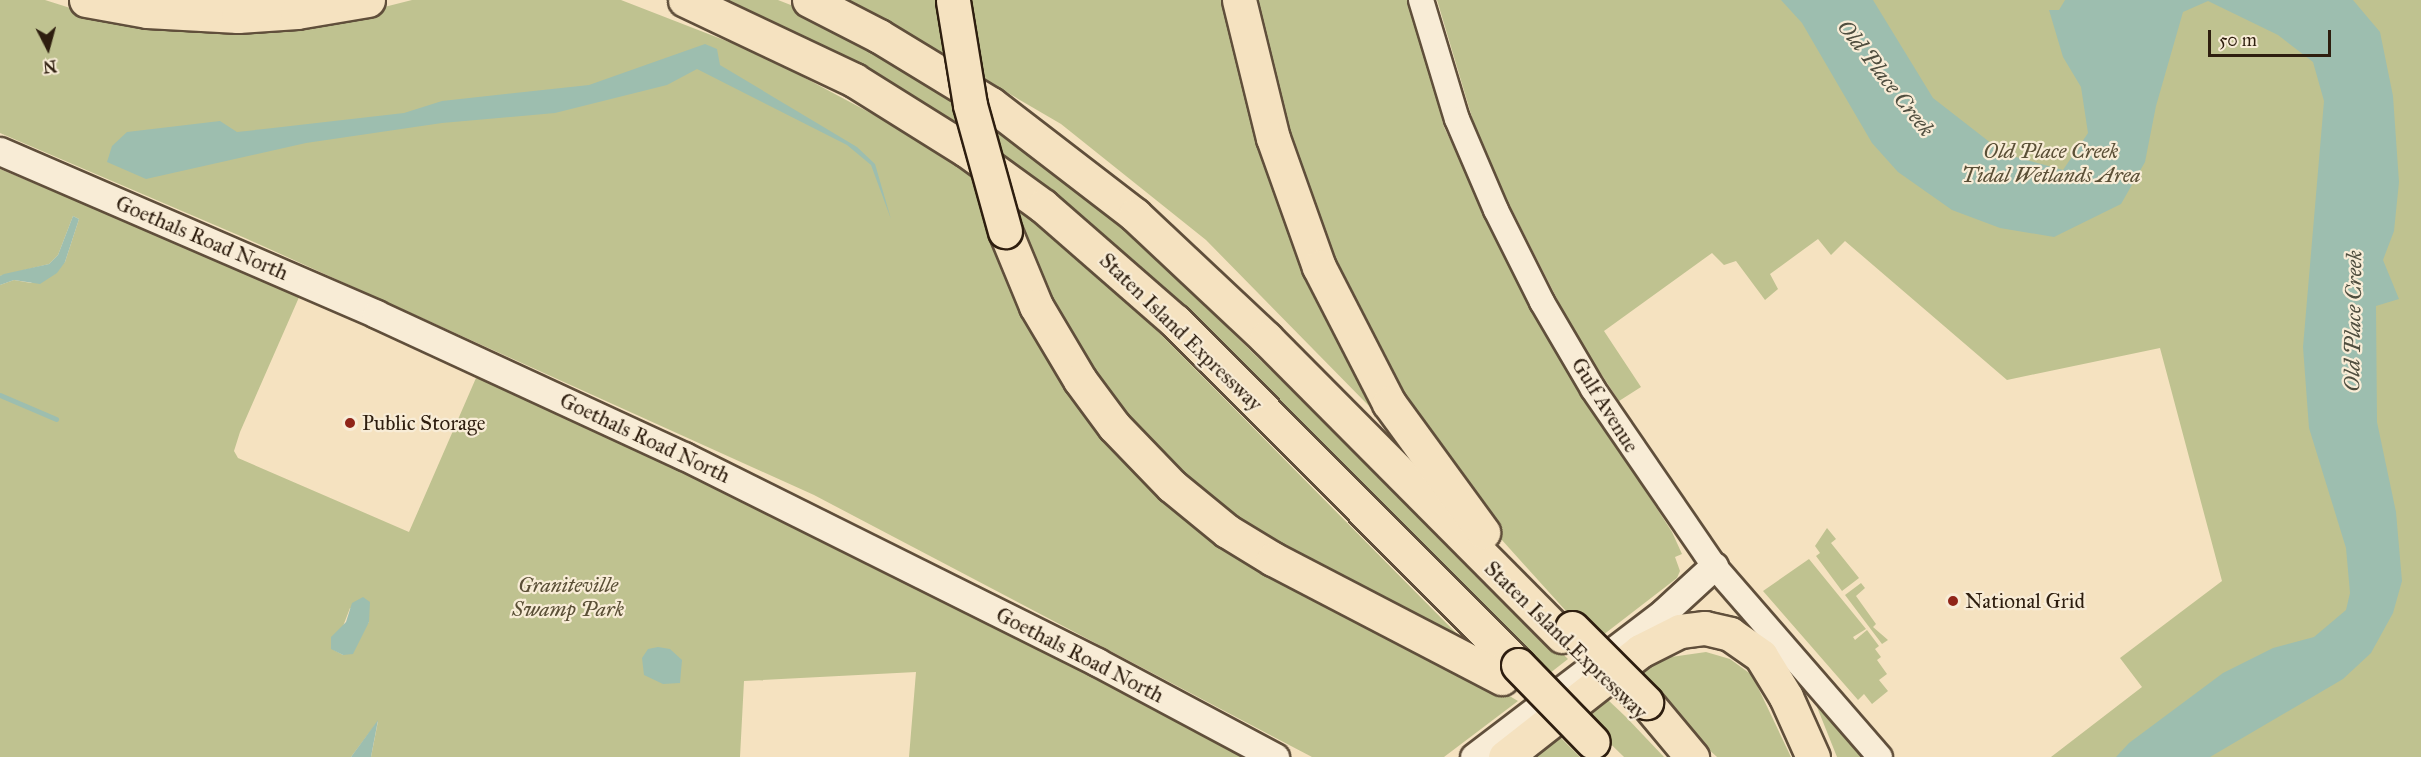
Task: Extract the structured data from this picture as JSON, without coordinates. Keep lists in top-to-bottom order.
{
  "streets": {
    "highway": ["Staten Island Expressway"],
    "main road": ["Goethals Road North"],
    "street": ["Gulf Avenue"]
  },
  "water": ["Old Place Creek"],
  "parks": ["Old Place Creek Tidal Wetlands Area", "Graniteville Swamp Park"],
  "places": ["Public Storage", "National Grid"],
  "scale_bar": "50 m",
  "north": "bottom"
}
